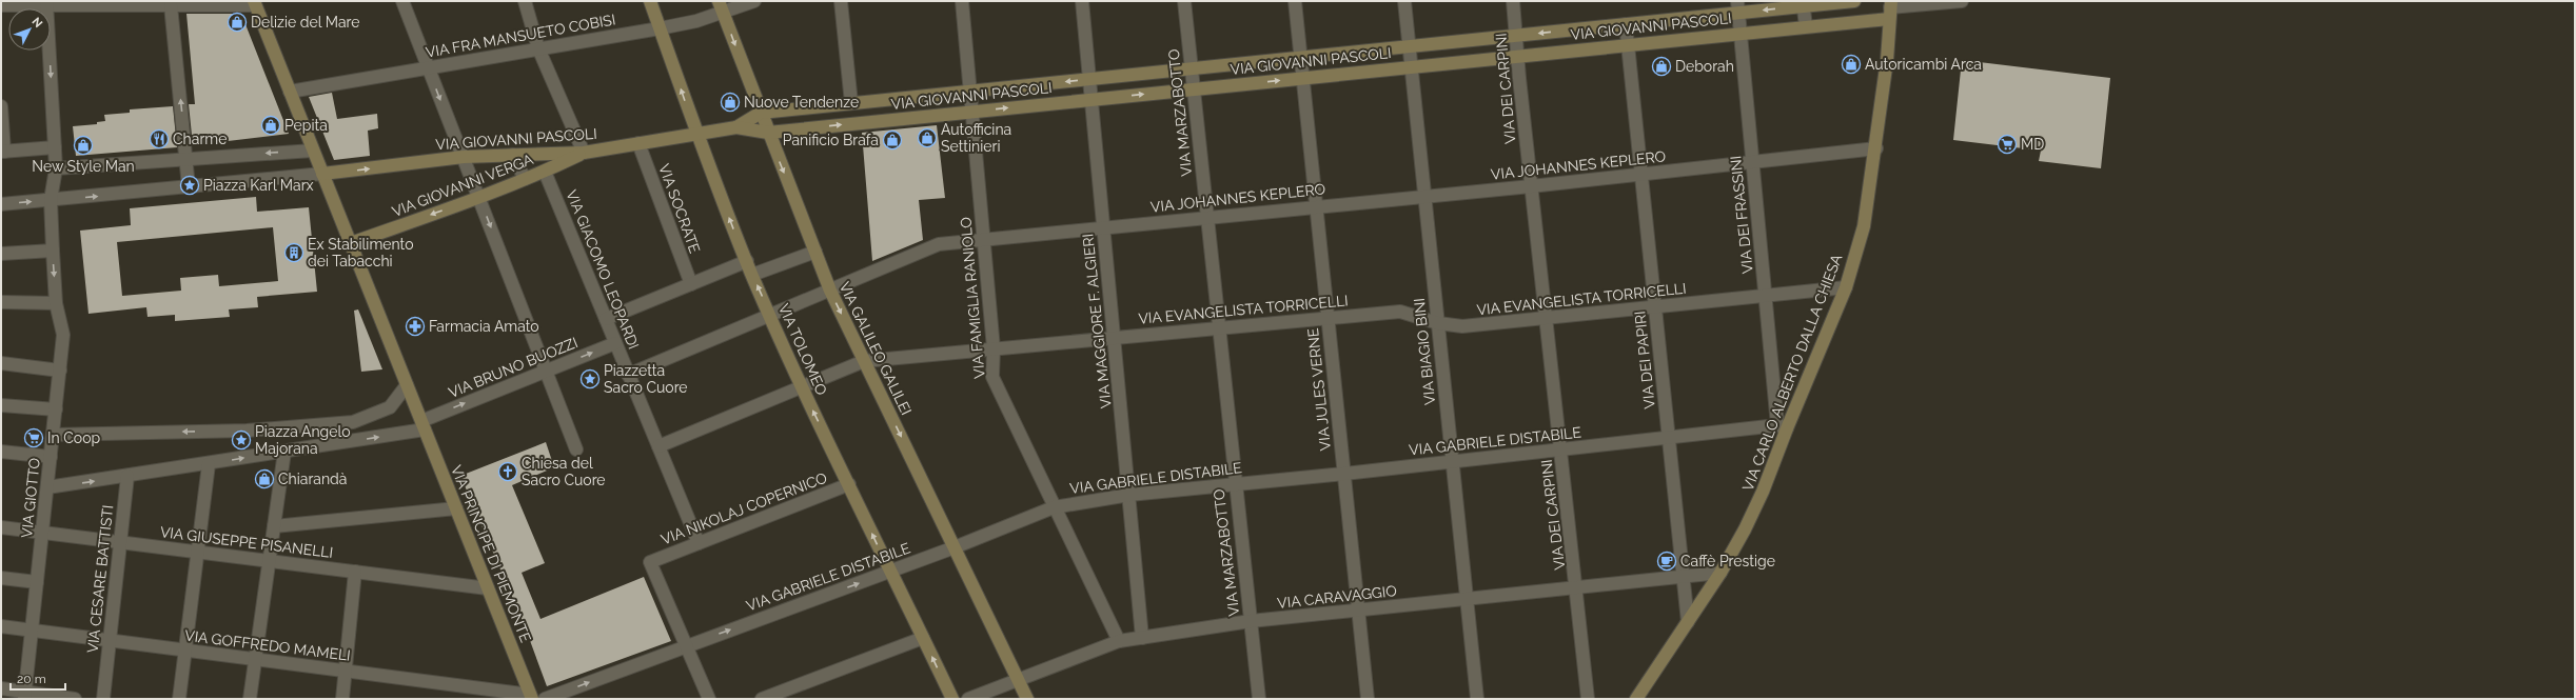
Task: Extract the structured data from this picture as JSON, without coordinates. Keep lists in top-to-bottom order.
{
  "streets": {
    "street": [
      "VIA GIOVANNI PASCOLI",
      "VIA FRA MANSUETO COBISI",
      "VIA DEI CARPINI",
      "VIA MARZABOTTO",
      "VIA JOHANNES KEPLERO",
      "VIA GIOVANNI VERGA",
      "VIA SOCRATE",
      "VIA DEI FRASSINI",
      "VIA GIACOMO LEOPARDI",
      "VIA FAMIGLIA RANIOLO",
      "VIA EVANGELISTA TORRICELLI",
      "VIA MAGGIORE F. ALGIERI",
      "VIA GALILEO GALILEI",
      "VIA TOLOMEO",
      "VIA BIAGIO BINI",
      "VIA DEI PAPIRI",
      "VIA BRUNO BUOZZI",
      "VIA CARLO ALBERTO DALLA CHIESA",
      "VIA JULES VERNE",
      "VIA GABRIELE DISTABILE",
      "VIA GIOTTO",
      "VIA NIKOLAJ COPERNICO",
      "VIA GIUSEPPE PISANELLI",
      "VIA PRINCIPE DI PIEMONTE",
      "VIA CESARE BATTISTI",
      "VIA CARAVAGGIO",
      "VIA GOFFREDO MAMELI"
    ]
  },
  "crossings": [
    ["VIA GIOVANNI PASCOLI", "VIA DEI CARPINI"],
    ["VIA GIOVANNI PASCOLI", "VIA MARZABOTTO"],
    ["VIA GIOVANNI PASCOLI", "VIA GIOVANNI VERGA"],
    ["VIA GIOVANNI PASCOLI", "VIA SOCRATE"],
    ["VIA GIOVANNI PASCOLI", "VIA DEI FRASSINI"],
    ["VIA GIOVANNI PASCOLI", "VIA FAMIGLIA RANIOLO"],
    ["VIA GIOVANNI PASCOLI", "VIA MAGGIORE F. ALGIERI"],
    ["VIA GIOVANNI PASCOLI", "VIA GALILEO GALILEI"],
    ["VIA GIOVANNI PASCOLI", "VIA TOLOMEO"],
    ["VIA GIOVANNI PASCOLI", "VIA BIAGIO BINI"],
    ["VIA GIOVANNI PASCOLI", "VIA DEI PAPIRI"],
    ["VIA GIOVANNI PASCOLI", "VIA CARLO ALBERTO DALLA CHIESA"],
    ["VIA GIOVANNI PASCOLI", "VIA JULES VERNE"],
    ["VIA GIOVANNI PASCOLI", "VIA PRINCIPE DI PIEMONTE"],
    ["VIA FRA MANSUETO COBISI", "VIA GALILEO GALILEI"],
    ["VIA FRA MANSUETO COBISI", "VIA TOLOMEO"],
    ["VIA FRA MANSUETO COBISI", "VIA PRINCIPE DI PIEMONTE"],
    ["VIA DEI CARPINI", "VIA JOHANNES KEPLERO"],
    ["VIA DEI CARPINI", "VIA EVANGELISTA TORRICELLI"],
    ["VIA DEI CARPINI", "VIA GABRIELE DISTABILE"],
    ["VIA DEI CARPINI", "VIA CARAVAGGIO"],
    ["VIA MARZABOTTO", "VIA JOHANNES KEPLERO"],
    ["VIA MARZABOTTO", "VIA EVANGELISTA TORRICELLI"],
    ["VIA MARZABOTTO", "VIA GABRIELE DISTABILE"],
    ["VIA MARZABOTTO", "VIA CARAVAGGIO"],
    ["VIA JOHANNES KEPLERO", "VIA DEI FRASSINI"],
    ["VIA JOHANNES KEPLERO", "VIA GIACOMO LEOPARDI"],
    ["VIA JOHANNES KEPLERO", "VIA FAMIGLIA RANIOLO"],
    ["VIA JOHANNES KEPLERO", "VIA MAGGIORE F. ALGIERI"],
    ["VIA JOHANNES KEPLERO", "VIA GALILEO GALILEI"],
    ["VIA JOHANNES KEPLERO", "VIA TOLOMEO"],
    ["VIA JOHANNES KEPLERO", "VIA BIAGIO BINI"],
    ["VIA JOHANNES KEPLERO", "VIA DEI PAPIRI"],
    ["VIA JOHANNES KEPLERO", "VIA CARLO ALBERTO DALLA CHIESA"],
    ["VIA JOHANNES KEPLERO", "VIA JULES VERNE"],
    ["VIA GIOVANNI VERGA", "VIA GIACOMO LEOPARDI"],
    ["VIA GIOVANNI VERGA", "VIA PRINCIPE DI PIEMONTE"],
    ["VIA DEI FRASSINI", "VIA EVANGELISTA TORRICELLI"],
    ["VIA DEI FRASSINI", "VIA CARLO ALBERTO DALLA CHIESA"],
    ["VIA DEI FRASSINI", "VIA GABRIELE DISTABILE"],
    ["VIA GIACOMO LEOPARDI", "VIA EVANGELISTA TORRICELLI"],
    ["VIA GIACOMO LEOPARDI", "VIA BRUNO BUOZZI"],
    ["VIA GIACOMO LEOPARDI", "VIA NIKOLAJ COPERNICO"],
    ["VIA FAMIGLIA RANIOLO", "VIA EVANGELISTA TORRICELLI"],
    ["VIA FAMIGLIA RANIOLO", "VIA GABRIELE DISTABILE"],
    ["VIA FAMIGLIA RANIOLO", "VIA CARAVAGGIO"],
    ["VIA EVANGELISTA TORRICELLI", "VIA MAGGIORE F. ALGIERI"],
    ["VIA EVANGELISTA TORRICELLI", "VIA GALILEO GALILEI"],
    ["VIA EVANGELISTA TORRICELLI", "VIA TOLOMEO"],
    ["VIA EVANGELISTA TORRICELLI", "VIA BIAGIO BINI"],
    ["VIA EVANGELISTA TORRICELLI", "VIA DEI PAPIRI"],
    ["VIA EVANGELISTA TORRICELLI", "VIA CARLO ALBERTO DALLA CHIESA"],
    ["VIA EVANGELISTA TORRICELLI", "VIA JULES VERNE"],
    ["VIA MAGGIORE F. ALGIERI", "VIA GABRIELE DISTABILE"],
    ["VIA MAGGIORE F. ALGIERI", "VIA CARAVAGGIO"],
    ["VIA GALILEO GALILEI", "VIA GABRIELE DISTABILE"],
    ["VIA GALILEO GALILEI", "VIA CARAVAGGIO"],
    ["VIA TOLOMEO", "VIA GABRIELE DISTABILE"],
    ["VIA TOLOMEO", "VIA NIKOLAJ COPERNICO"],
    ["VIA BIAGIO BINI", "VIA GABRIELE DISTABILE"],
    ["VIA BIAGIO BINI", "VIA CARAVAGGIO"],
    ["VIA DEI PAPIRI", "VIA CARLO ALBERTO DALLA CHIESA"],
    ["VIA DEI PAPIRI", "VIA GABRIELE DISTABILE"],
    ["VIA DEI PAPIRI", "VIA CARAVAGGIO"],
    ["VIA BRUNO BUOZZI", "VIA GIOTTO"],
    ["VIA BRUNO BUOZZI", "VIA PRINCIPE DI PIEMONTE"],
    ["VIA BRUNO BUOZZI", "VIA CESARE BATTISTI"],
    ["VIA CARLO ALBERTO DALLA CHIESA", "VIA GABRIELE DISTABILE"],
    ["VIA CARLO ALBERTO DALLA CHIESA", "VIA CARAVAGGIO"],
    ["VIA JULES VERNE", "VIA GABRIELE DISTABILE"],
    ["VIA JULES VERNE", "VIA CARAVAGGIO"],
    ["VIA GABRIELE DISTABILE", "VIA NIKOLAJ COPERNICO"],
    ["VIA GIOTTO", "VIA GIUSEPPE PISANELLI"],
    ["VIA GIOTTO", "VIA GOFFREDO MAMELI"],
    ["VIA GIUSEPPE PISANELLI", "VIA PRINCIPE DI PIEMONTE"],
    ["VIA GIUSEPPE PISANELLI", "VIA CESARE BATTISTI"],
    ["VIA PRINCIPE DI PIEMONTE", "VIA GOFFREDO MAMELI"],
    ["VIA CESARE BATTISTI", "VIA GOFFREDO MAMELI"]
  ],
  "one_way": ["VIA GIOVANNI VERGA", "VIA GALILEO GALILEI", "VIA TOLOMEO"],
  "places": {
    "shop": [
      "Delizie del Mare",
      "Autoricambi Arca",
      "Deborah",
      "Nuove Tendenze",
      "Pepita",
      "Autofficina Settinieri",
      "Panificio Brafa",
      "New Style Man",
      "Chiarandà"
    ],
    "restaurant": ["Charme"],
    "supermarket": ["MD", "In Coop"],
    "place": ["Piazza Karl Marx", "Piazzetta Sacro Cuore", "Piazza Angelo Majorana"],
    "building": ["Ex Stabilimento dei Tabacchi"],
    "pharmacy": ["Farmacia Amato"],
    "church": ["Chiesa del Sacro Cuore"],
    "cafe": ["Caffè Prestige"]
  },
  "scale_bar": "20 m",
  "north": "top right"
}
